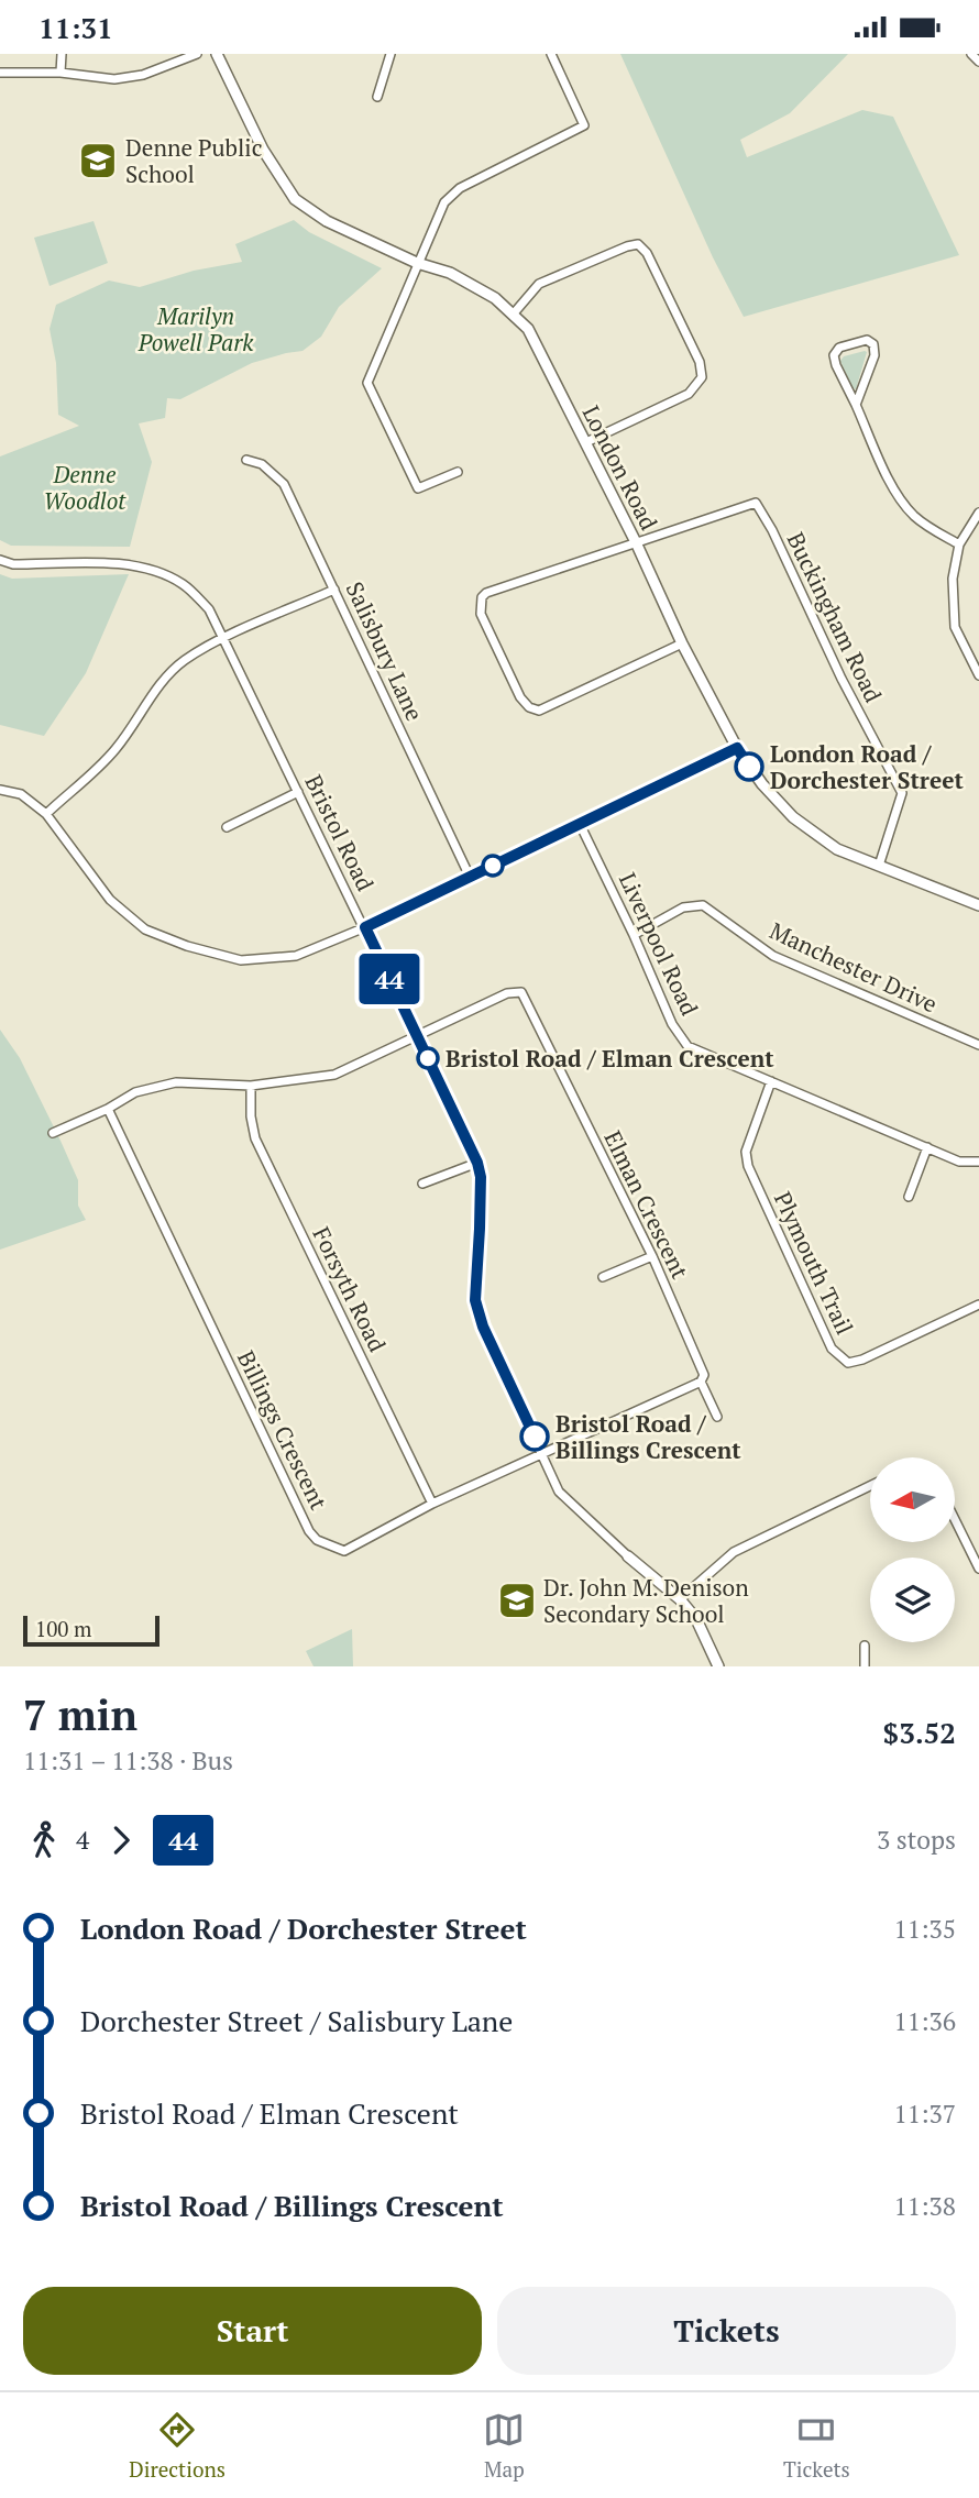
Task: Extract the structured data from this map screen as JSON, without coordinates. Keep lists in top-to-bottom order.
{
  "streets": {
    "street": [
      "London Road",
      "Buckingham Road",
      "Salisbury Lane",
      "Bristol Road",
      "Liverpool Road",
      "Manchester Drive",
      "Elman Crescent",
      "Plymouth Trail",
      "Forsyth Road",
      "Billings Crescent"
    ]
  },
  "crossings": [
    ["London Road", "Buckingham Road"],
    ["Bristol Road", "Elman Crescent"],
    ["Bristol Road", "Billings Crescent"],
    ["Liverpool Road", "Manchester Drive"],
    ["Liverpool Road", "Plymouth Trail"],
    ["Forsyth Road", "Billings Crescent"]
  ],
  "parks": ["Marilyn Powell Park", "Denne Woodlot"],
  "places": {
    "school or university": ["Denne Public School", "Dr. John M. Denison Secondary School"],
    "other": ["London Road / Dorchester Street", "Bristol Road / Elman Crescent", "Bristol Road / Billings Crescent"]
  },
  "lines": ["bus line 44"],
  "scale_bar": "100 m",
  "north": "left",
  "page": {
    "status": "11:31",
    "on_map": "44",
    "scale": "100 m",
    "heading": ["7 min", "11:31 – 11:38 · Bus", "$3.52"],
    "legs": ["4", "44", "3 stops"],
    "list": [
      {
        "name": "London Road / Dorchester Street",
        "value": "11:35"
      },
      {
        "name": "Dorchester Street / Salisbury Lane",
        "value": "11:36"
      },
      {
        "name": "Bristol Road / Elman Crescent",
        "value": "11:37"
      },
      {
        "name": "Bristol Road / Billings Crescent",
        "value": "11:38"
      }
    ],
    "buttons": ["Start", "Tickets"],
    "tabs": ["Directions", "Map", "Tickets"]
  }
}
